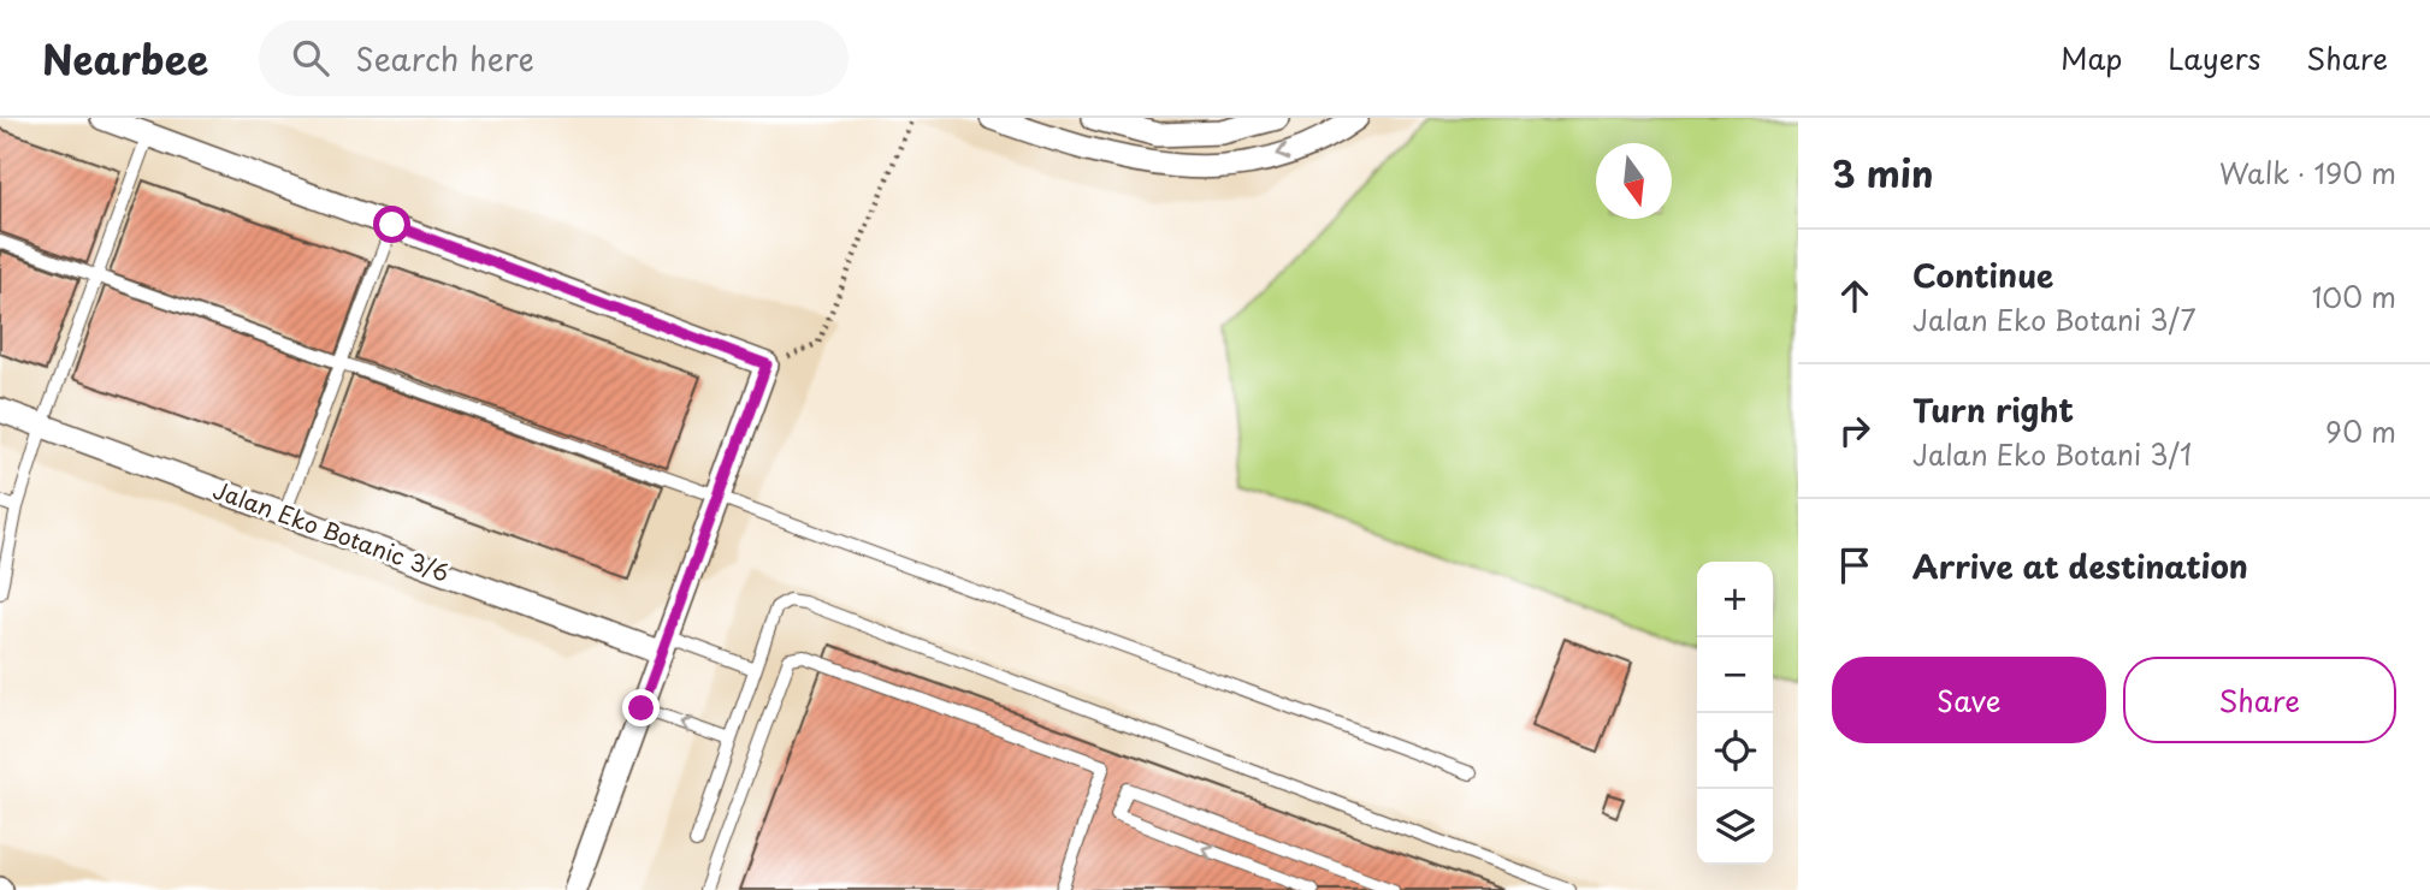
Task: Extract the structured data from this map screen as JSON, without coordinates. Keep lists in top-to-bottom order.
{
  "streets": {
    "street": ["Jalan Eko Botanic 3/6"]
  },
  "north": "bottom",
  "page": {
    "header": "Nearbee",
    "search": "Search here",
    "nav": ["Map", "Layers", "Share"],
    "heading": ["3 min", "Walk · 190 m"],
    "list": [
      ["Continue", "Jalan Eko Botani 3/7", "100 m"],
      ["Turn right", "Jalan Eko Botani 3/1", "90 m"],
      "Arrive at destination"
    ],
    "map_buttons": ["+", "−"],
    "buttons": ["Save", "Share"]
  }
}
